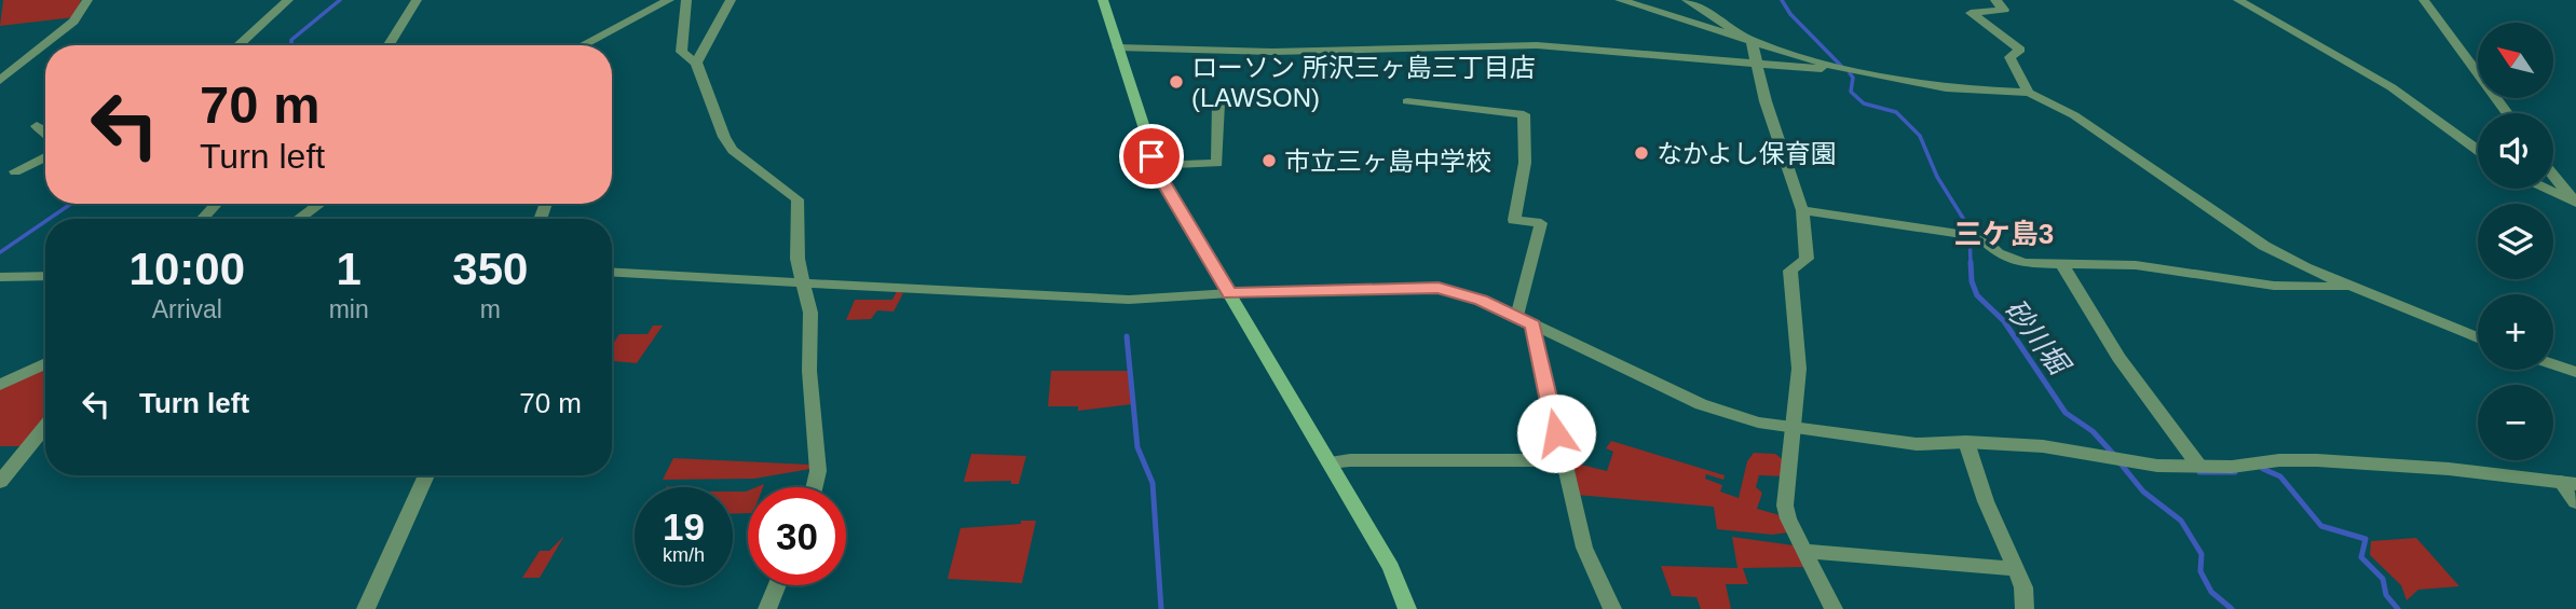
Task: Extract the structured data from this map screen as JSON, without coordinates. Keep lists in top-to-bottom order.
{
  "districts": ["三ケ島3"],
  "water": ["砂川堀"],
  "places": ["ローソン 所沢三ヶ島三丁目店 (LAWSON)", "なかよし保育園", "市立三ヶ島中学校"],
  "north": "top left",
  "page": {
    "map_buttons": ["+", "−"],
    "turn": ["70 m", "Turn left"],
    "eta": [
      "10:00",
      "Arrival",
      "1",
      "min",
      "350",
      "m"
    ],
    "list": [
      {
        "name": "Turn left",
        "value": "70 m"
      }
    ],
    "speed": "19 km/h",
    "limit": "30"
  }
}
